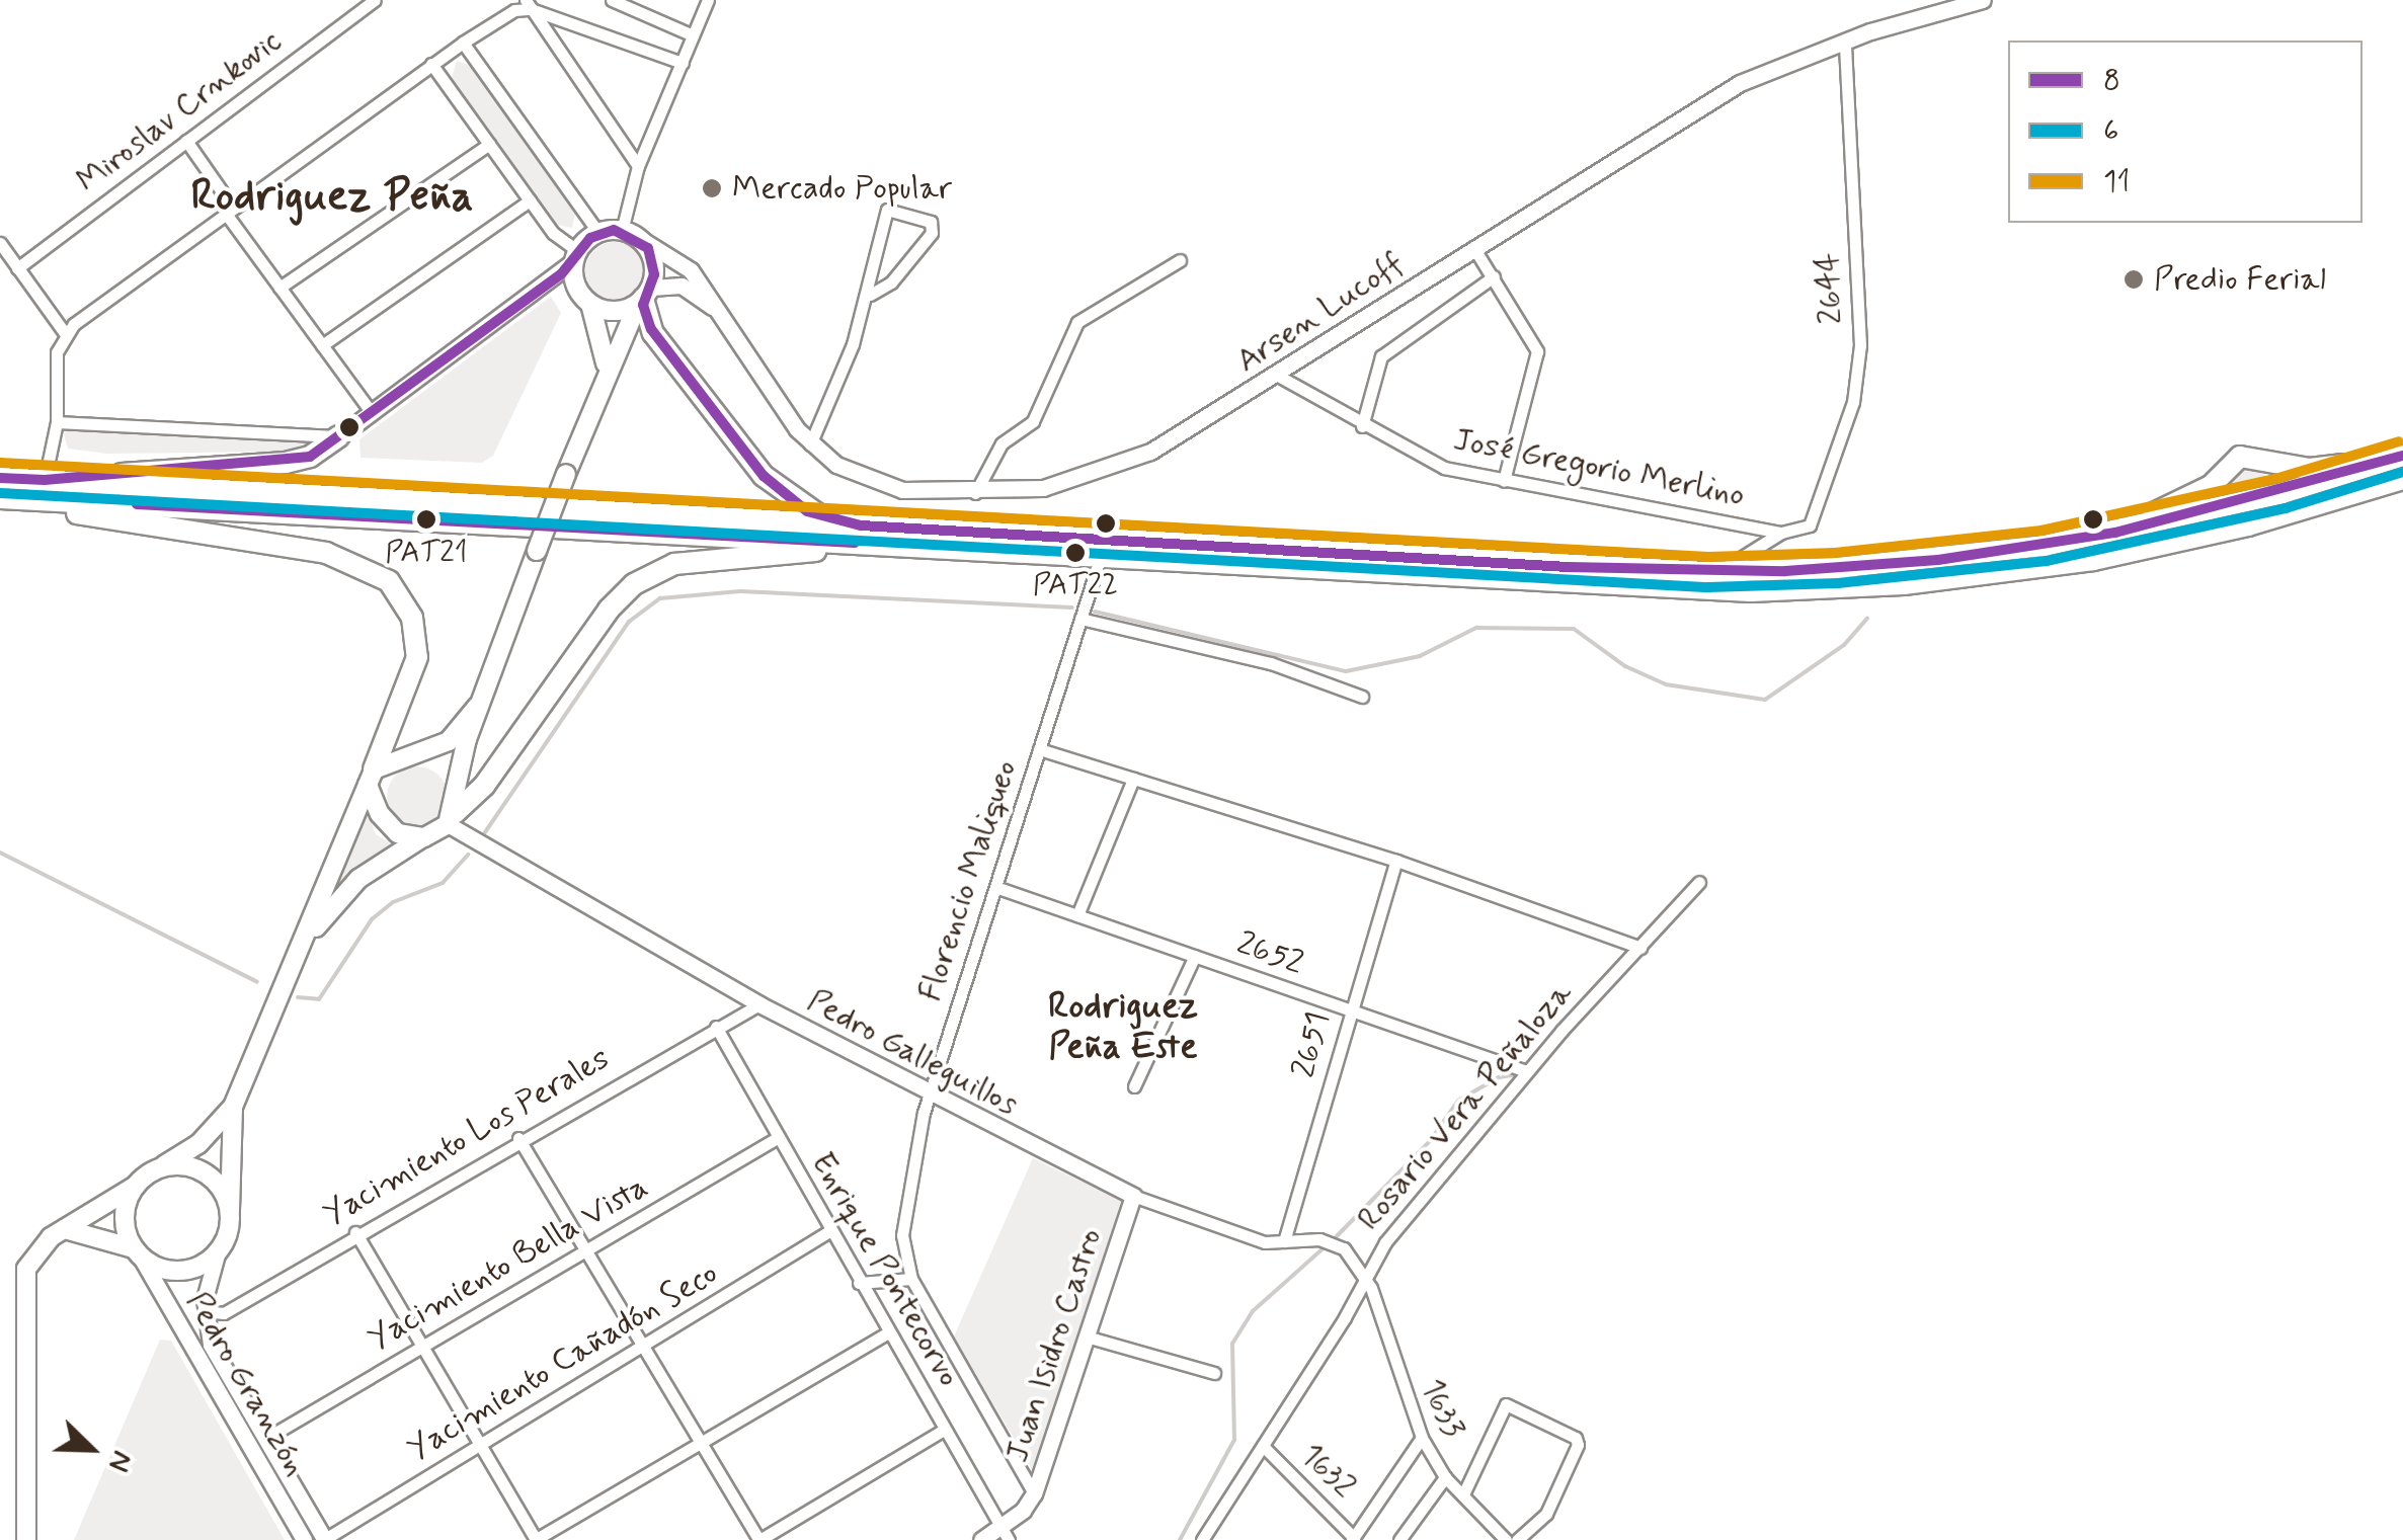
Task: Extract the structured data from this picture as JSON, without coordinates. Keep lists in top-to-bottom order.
{
  "streets": {
    "street": [
      "Miroslav Crnkovic",
      "2644",
      "Arsen Lucoff",
      "José Gregorio Merlino",
      "Florencio Maliqueo",
      "2652",
      "2651",
      "Pedro Galleguillos",
      "Rosario Vera Peñaloza",
      "Yacimiento Los Perales",
      "Yacimiento Bella Vista",
      "Enrique Pontecorvo",
      "Juan Isidro Castro",
      "Yacimiento Cañadón Seco",
      "Pedro Granzón",
      "1633",
      "1632"
    ]
  },
  "crossings": [
    ["2644", "Arsen Lucoff"],
    ["2644", "José Gregorio Merlino"],
    ["Arsen Lucoff", "José Gregorio Merlino"],
    ["Florencio Maliqueo", "2652"],
    ["Florencio Maliqueo", "Pedro Galleguillos"],
    ["Florencio Maliqueo", "Juan Isidro Castro"],
    ["2652", "2651"],
    ["2652", "Rosario Vera Peñaloza"],
    ["2651", "Pedro Galleguillos"],
    ["Pedro Galleguillos", "Rosario Vera Peñaloza"],
    ["Pedro Galleguillos", "Yacimiento Los Perales"],
    ["Pedro Galleguillos", "Juan Isidro Castro"],
    ["Pedro Galleguillos", "1633"],
    ["Rosario Vera Peñaloza", "1633"],
    ["Rosario Vera Peñaloza", "1632"],
    ["Yacimiento Los Perales", "Enrique Pontecorvo"],
    ["Yacimiento Los Perales", "Pedro Granzón"],
    ["Yacimiento Bella Vista", "Enrique Pontecorvo"],
    ["Yacimiento Bella Vista", "Pedro Granzón"],
    ["Enrique Pontecorvo", "Juan Isidro Castro"],
    ["Enrique Pontecorvo", "Yacimiento Cañadón Seco"],
    ["Yacimiento Cañadón Seco", "Pedro Granzón"]
  ],
  "districts": ["Rodriguez Peña", "Rodriguez Peña Este"],
  "places": [
    "Mercado Popular",
    "Predio Ferial",
    "PAT21",
    "PAT22"
  ],
  "lines": ["transit line 8", "transit line 11", "transit line 6"],
  "legend": ["8", "6", "11"],
  "north": "bottom right"
}
